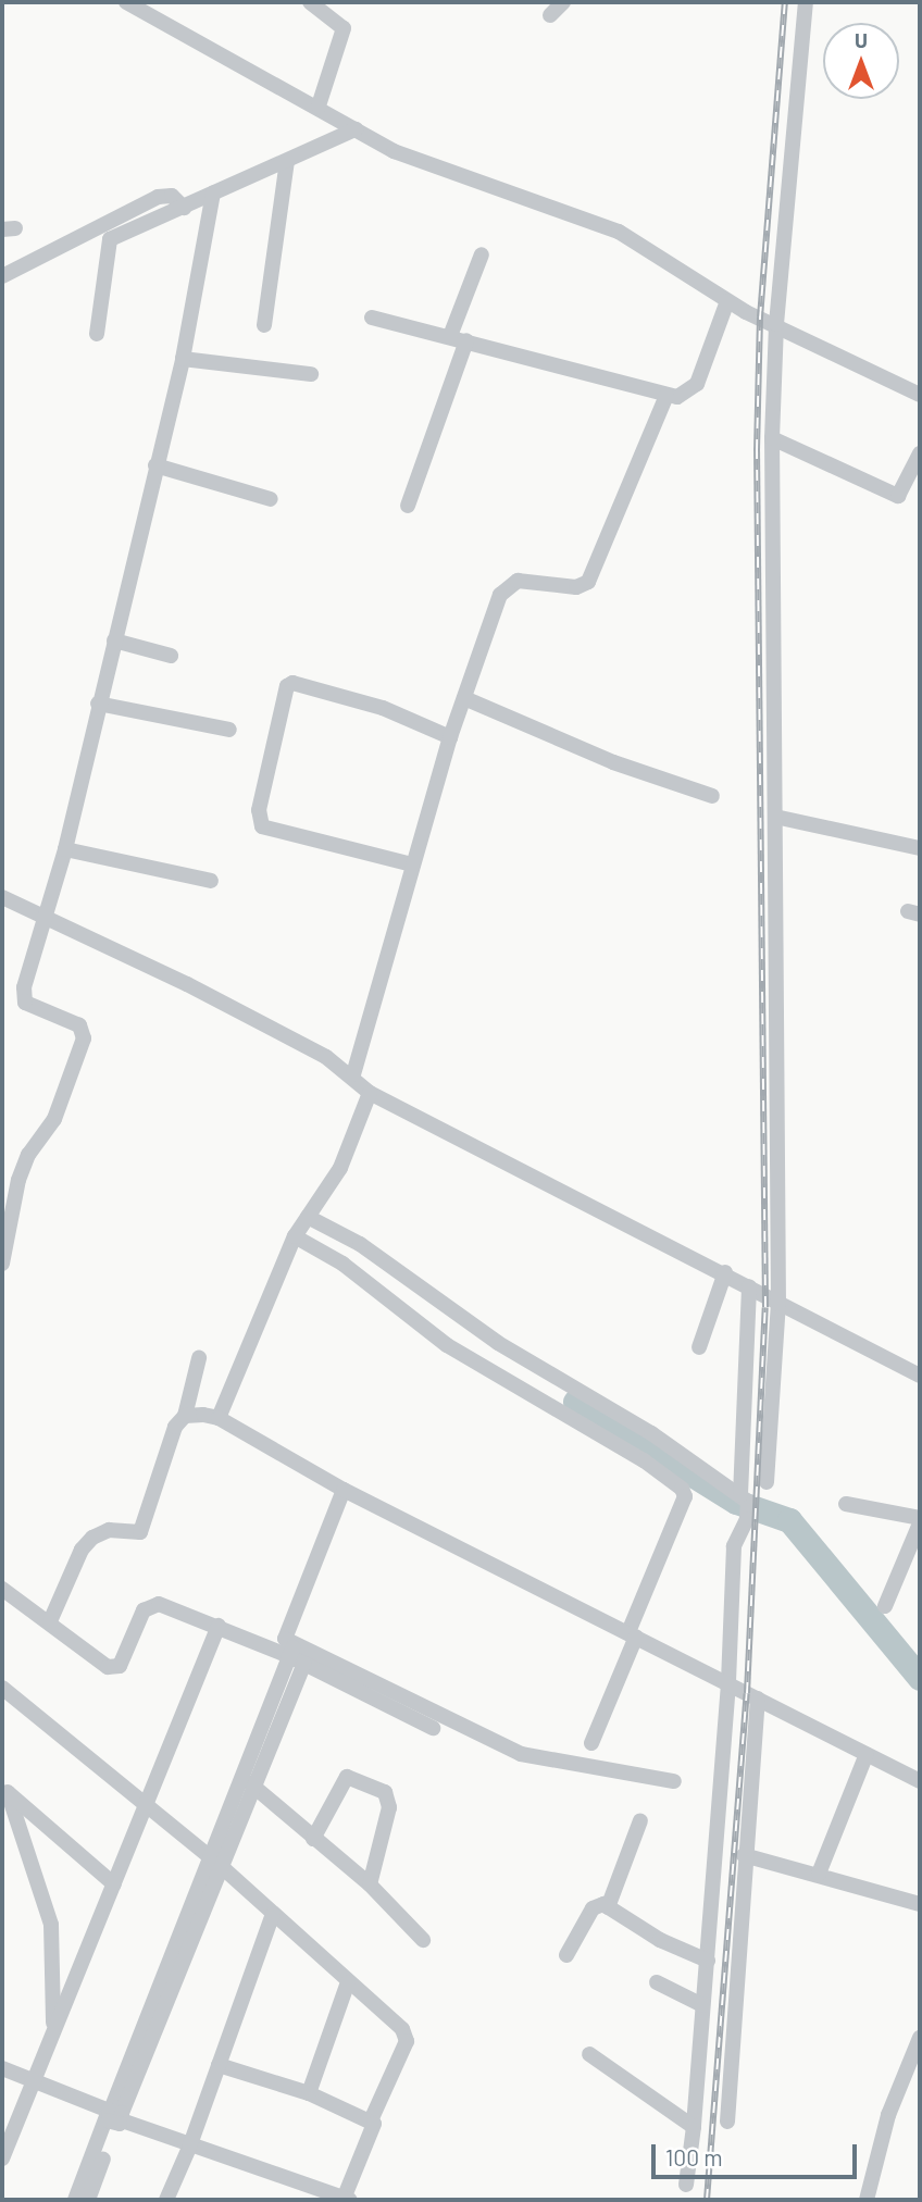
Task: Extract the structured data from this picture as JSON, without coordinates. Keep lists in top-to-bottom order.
{
  "scale_bar": "100 m",
  "north": "top"
}
